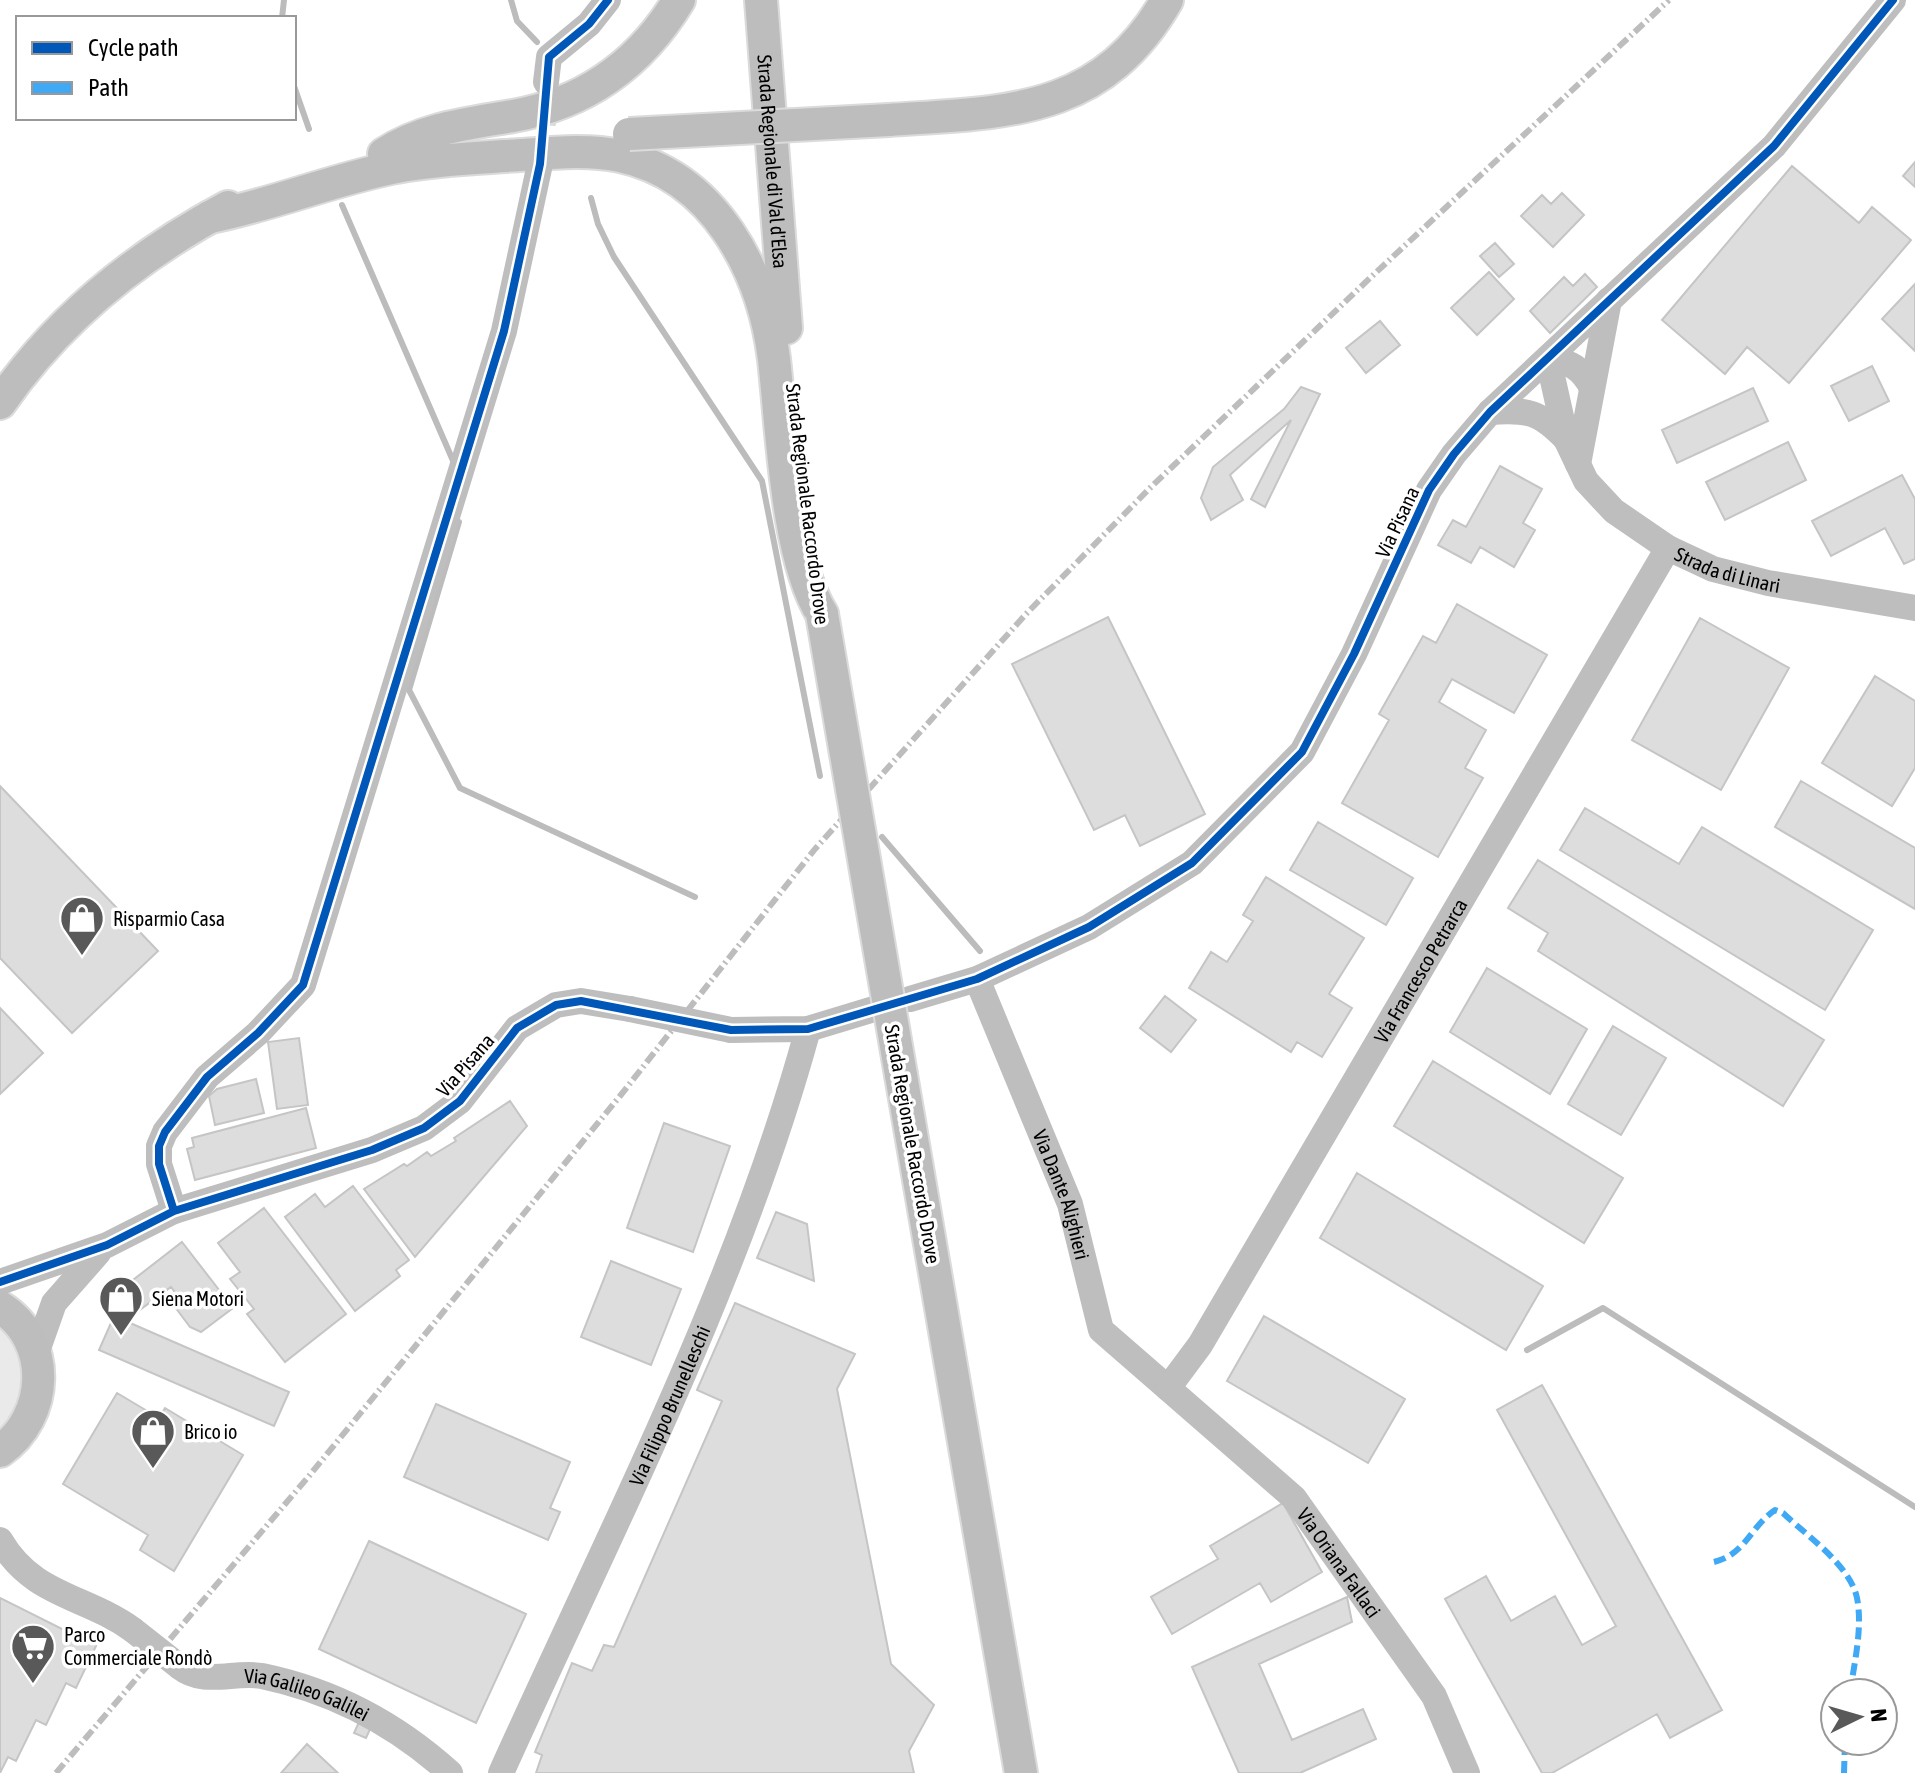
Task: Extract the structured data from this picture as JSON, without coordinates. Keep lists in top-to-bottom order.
{
  "streets": {
    "main road": ["Strada Regionale di Val d'Elsa", "Strada Regionale Raccordo Drove", "Via Pisana"],
    "street": [
      "Strada di Linari",
      "Via Francesco Petrarca",
      "Via Dante Alighieri",
      "Via Filippo Brunelleschi",
      "Via Oriana Fallaci",
      "Via Galileo Galilei"
    ]
  },
  "crossings": [
    ["Strada Regionale di Val d'Elsa", "Strada Regionale Raccordo Drove"],
    ["Via Pisana", "Strada di Linari"],
    ["Via Pisana", "Via Dante Alighieri"],
    ["Via Pisana", "Via Filippo Brunelleschi"],
    ["Strada di Linari", "Via Francesco Petrarca"],
    ["Via Francesco Petrarca", "Via Dante Alighieri"],
    ["Via Francesco Petrarca", "Via Oriana Fallaci"],
    ["Via Dante Alighieri", "Via Oriana Fallaci"]
  ],
  "places": {
    "shop": ["Risparmio Casa", "Siena Motori", "Brico io"],
    "supermarket": ["Parco Commerciale Rondò"]
  },
  "legend": ["Cycle path", "Path"],
  "north": "right"
}
